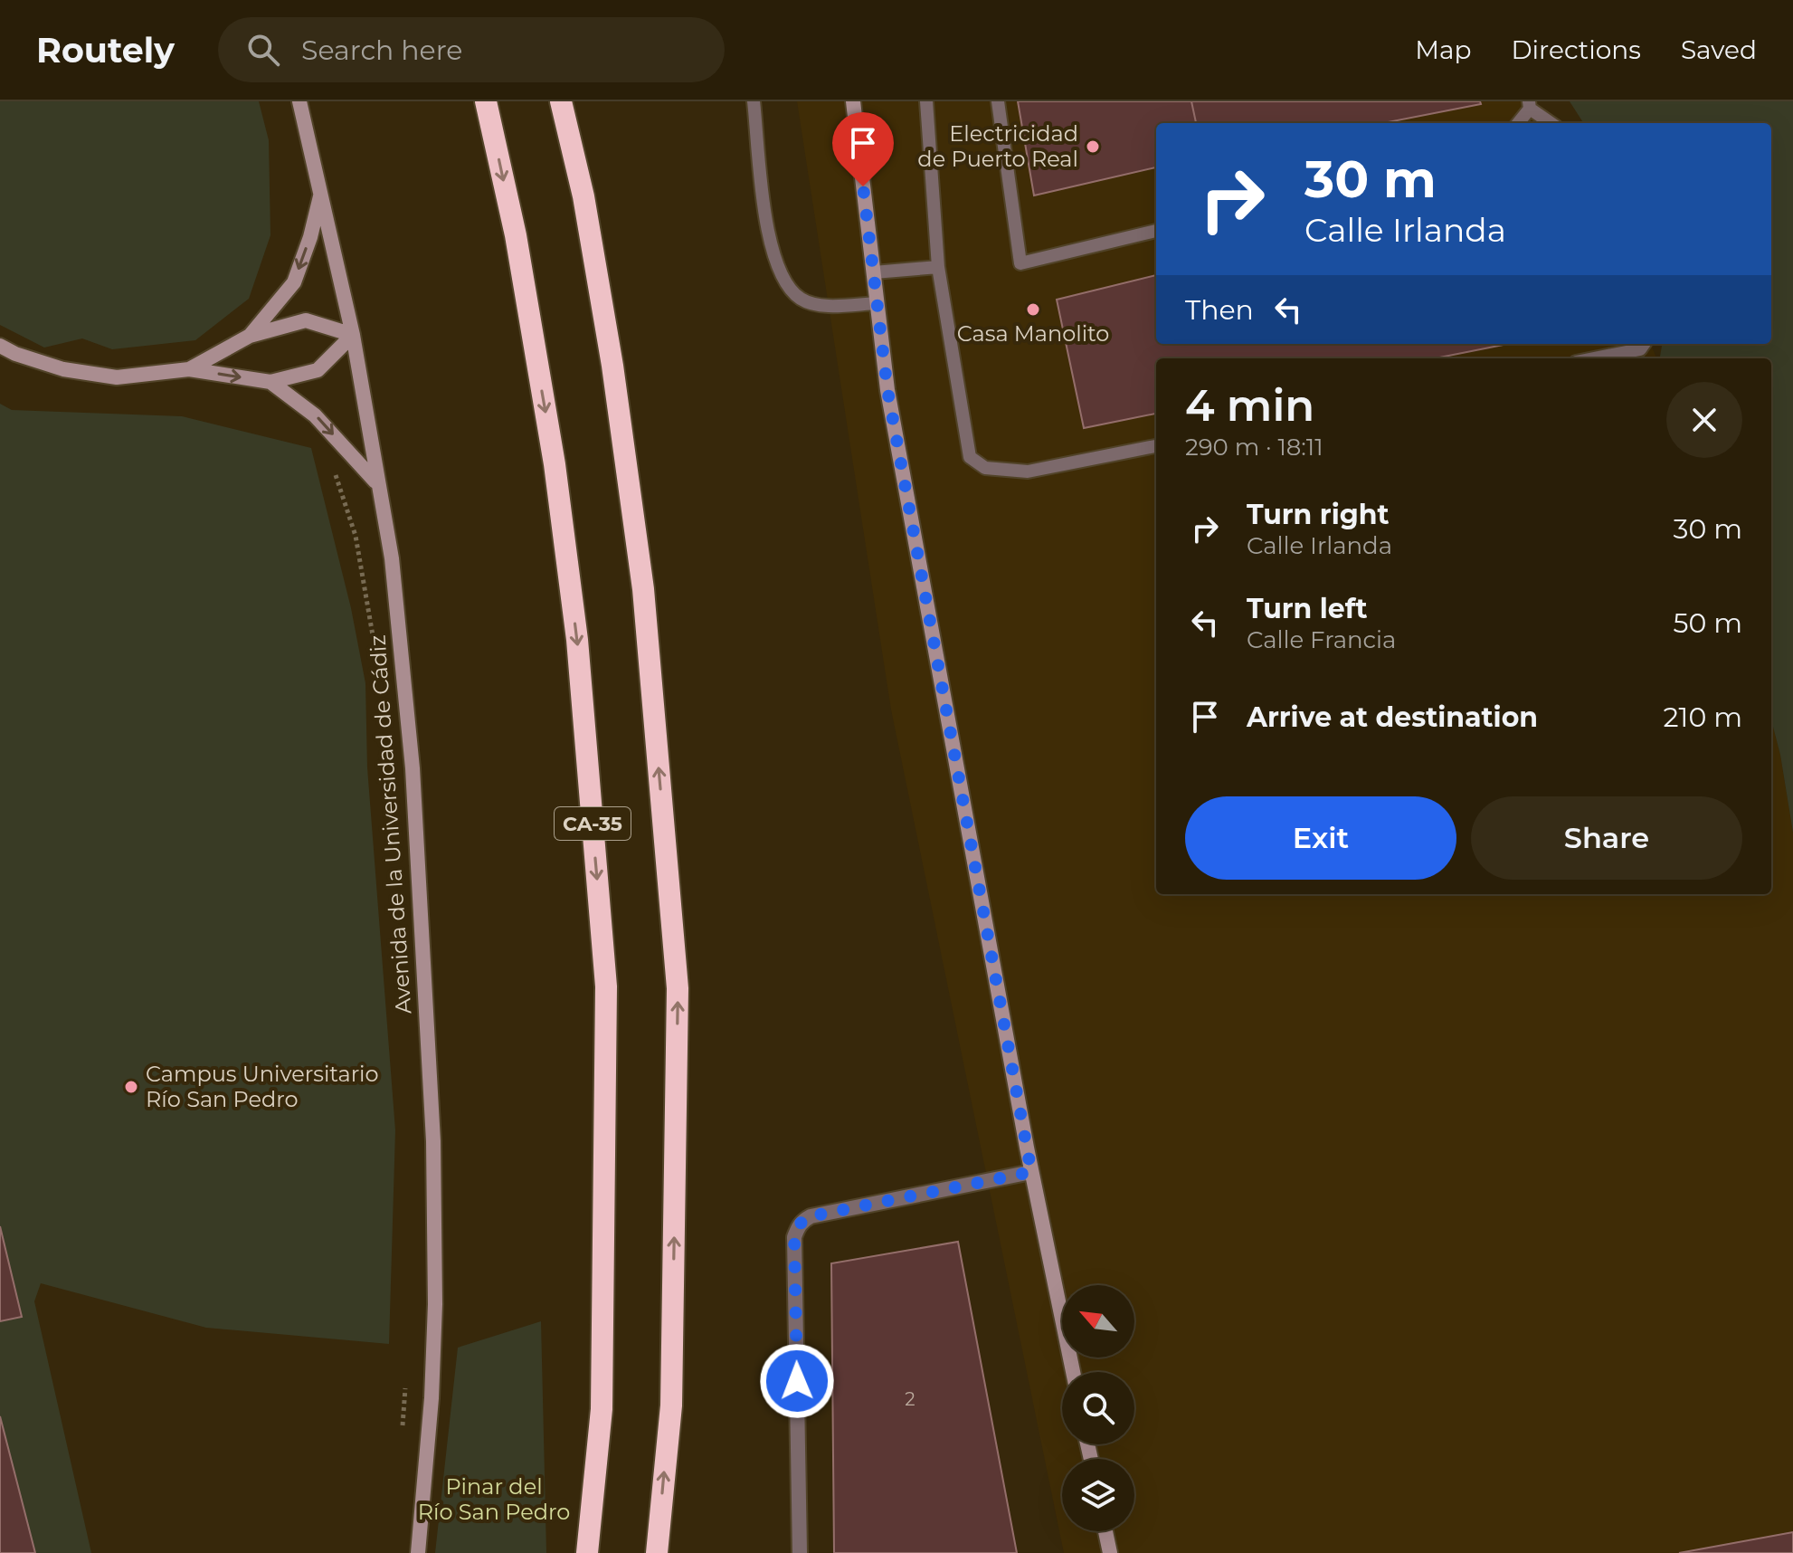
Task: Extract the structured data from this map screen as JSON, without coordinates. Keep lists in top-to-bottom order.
{
  "streets": {
    "highway": ["CA-35"],
    "street": ["Avenida de la Universidad de Cádiz"]
  },
  "parks": ["Pinar del Río San Pedro"],
  "places": ["Electricidad de Puerto Real", "Casa Manolito", "Campus Universitario Río San Pedro"],
  "house_numbers": ["2"],
  "north": "top left",
  "page": {
    "header": "Routely",
    "search": "Search here",
    "nav": ["Map", "Directions", "Saved"],
    "turn": ["30 m", "Calle Irlanda"],
    "then": "Then",
    "heading": ["4 min", "290 m · 18:11"],
    "list": [
      {
        "name": "Turn right",
        "note": "Calle Irlanda",
        "value": "30 m"
      },
      {
        "name": "Turn left",
        "note": "Calle Francia",
        "value": "50 m"
      },
      {
        "name": "Arrive at destination",
        "value": "210 m"
      }
    ],
    "buttons": ["Exit", "Share"]
  }
}
